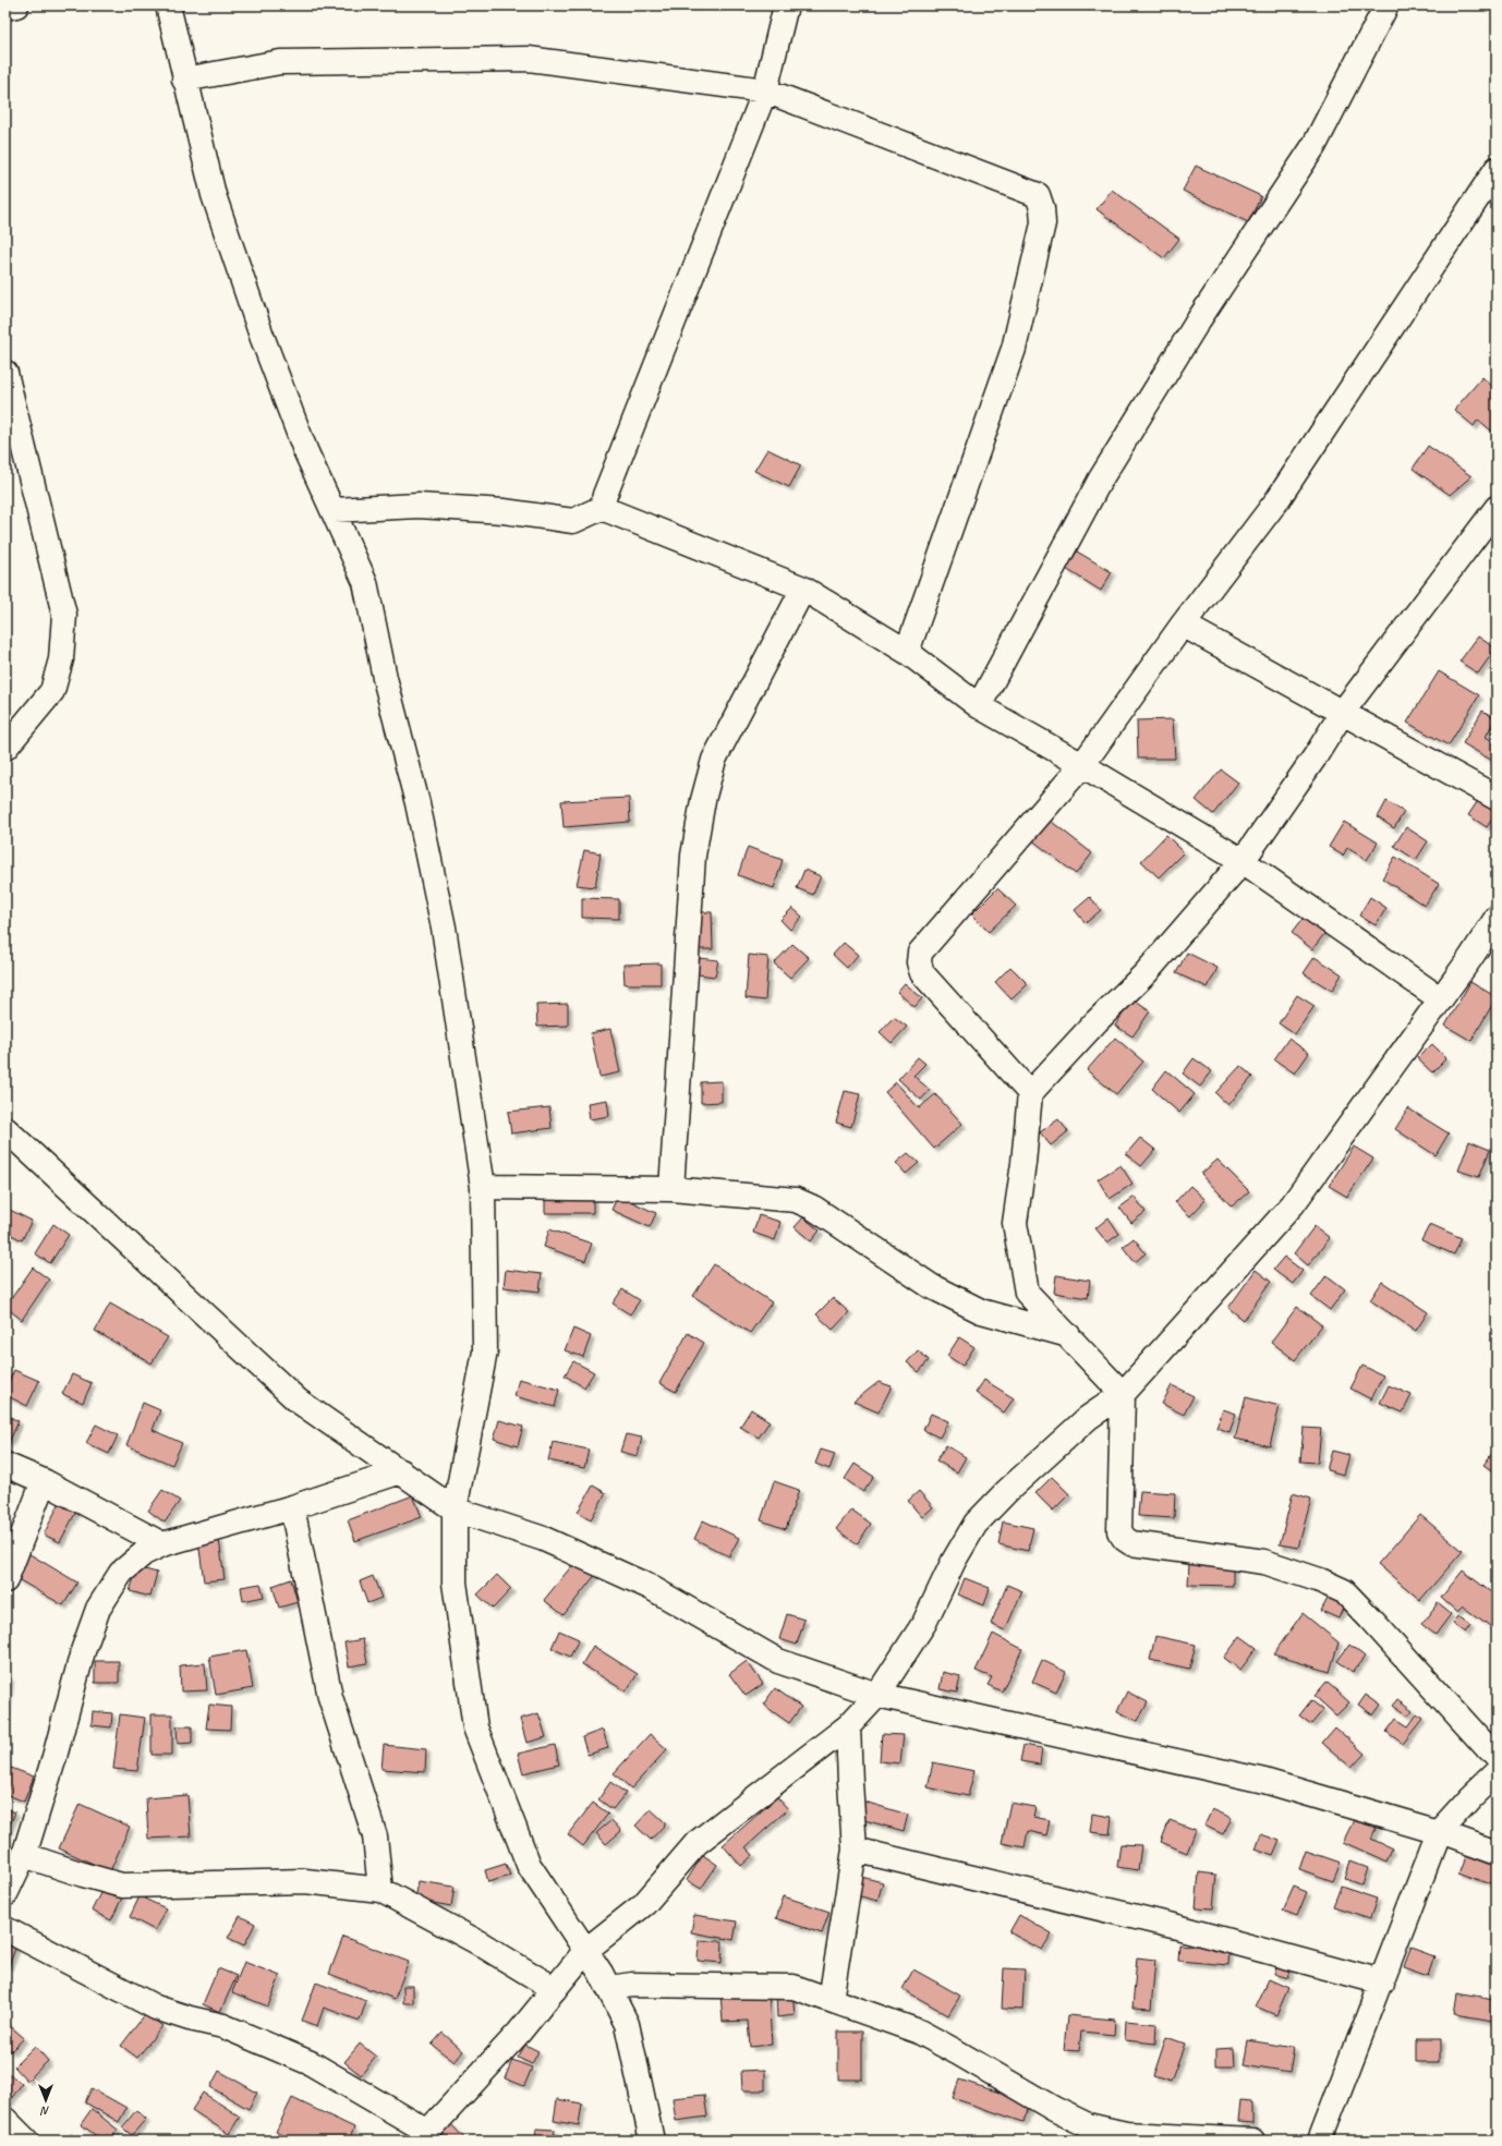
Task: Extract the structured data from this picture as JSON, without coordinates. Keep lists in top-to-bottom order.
{
  "north": "bottom"
}
